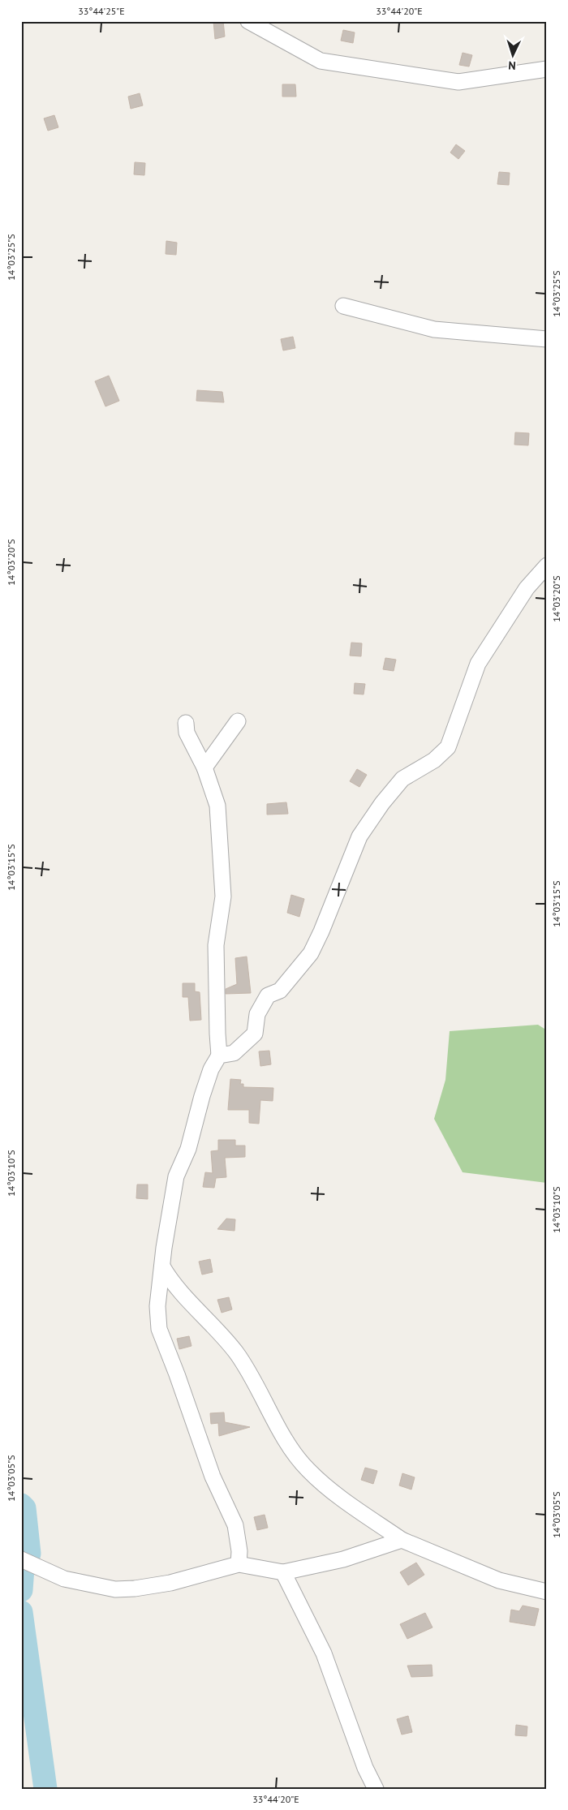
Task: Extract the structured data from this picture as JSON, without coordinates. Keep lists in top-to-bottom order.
{
  "north": "bottom",
  "coordinates": [
    "33°44'25\"E",
    "33°44'20\"E",
    "14°03'25\"S",
    "14°03'20\"S",
    "14°03'15\"S",
    "14°03'10\"S",
    "14°03'05\"S"
  ]
}
